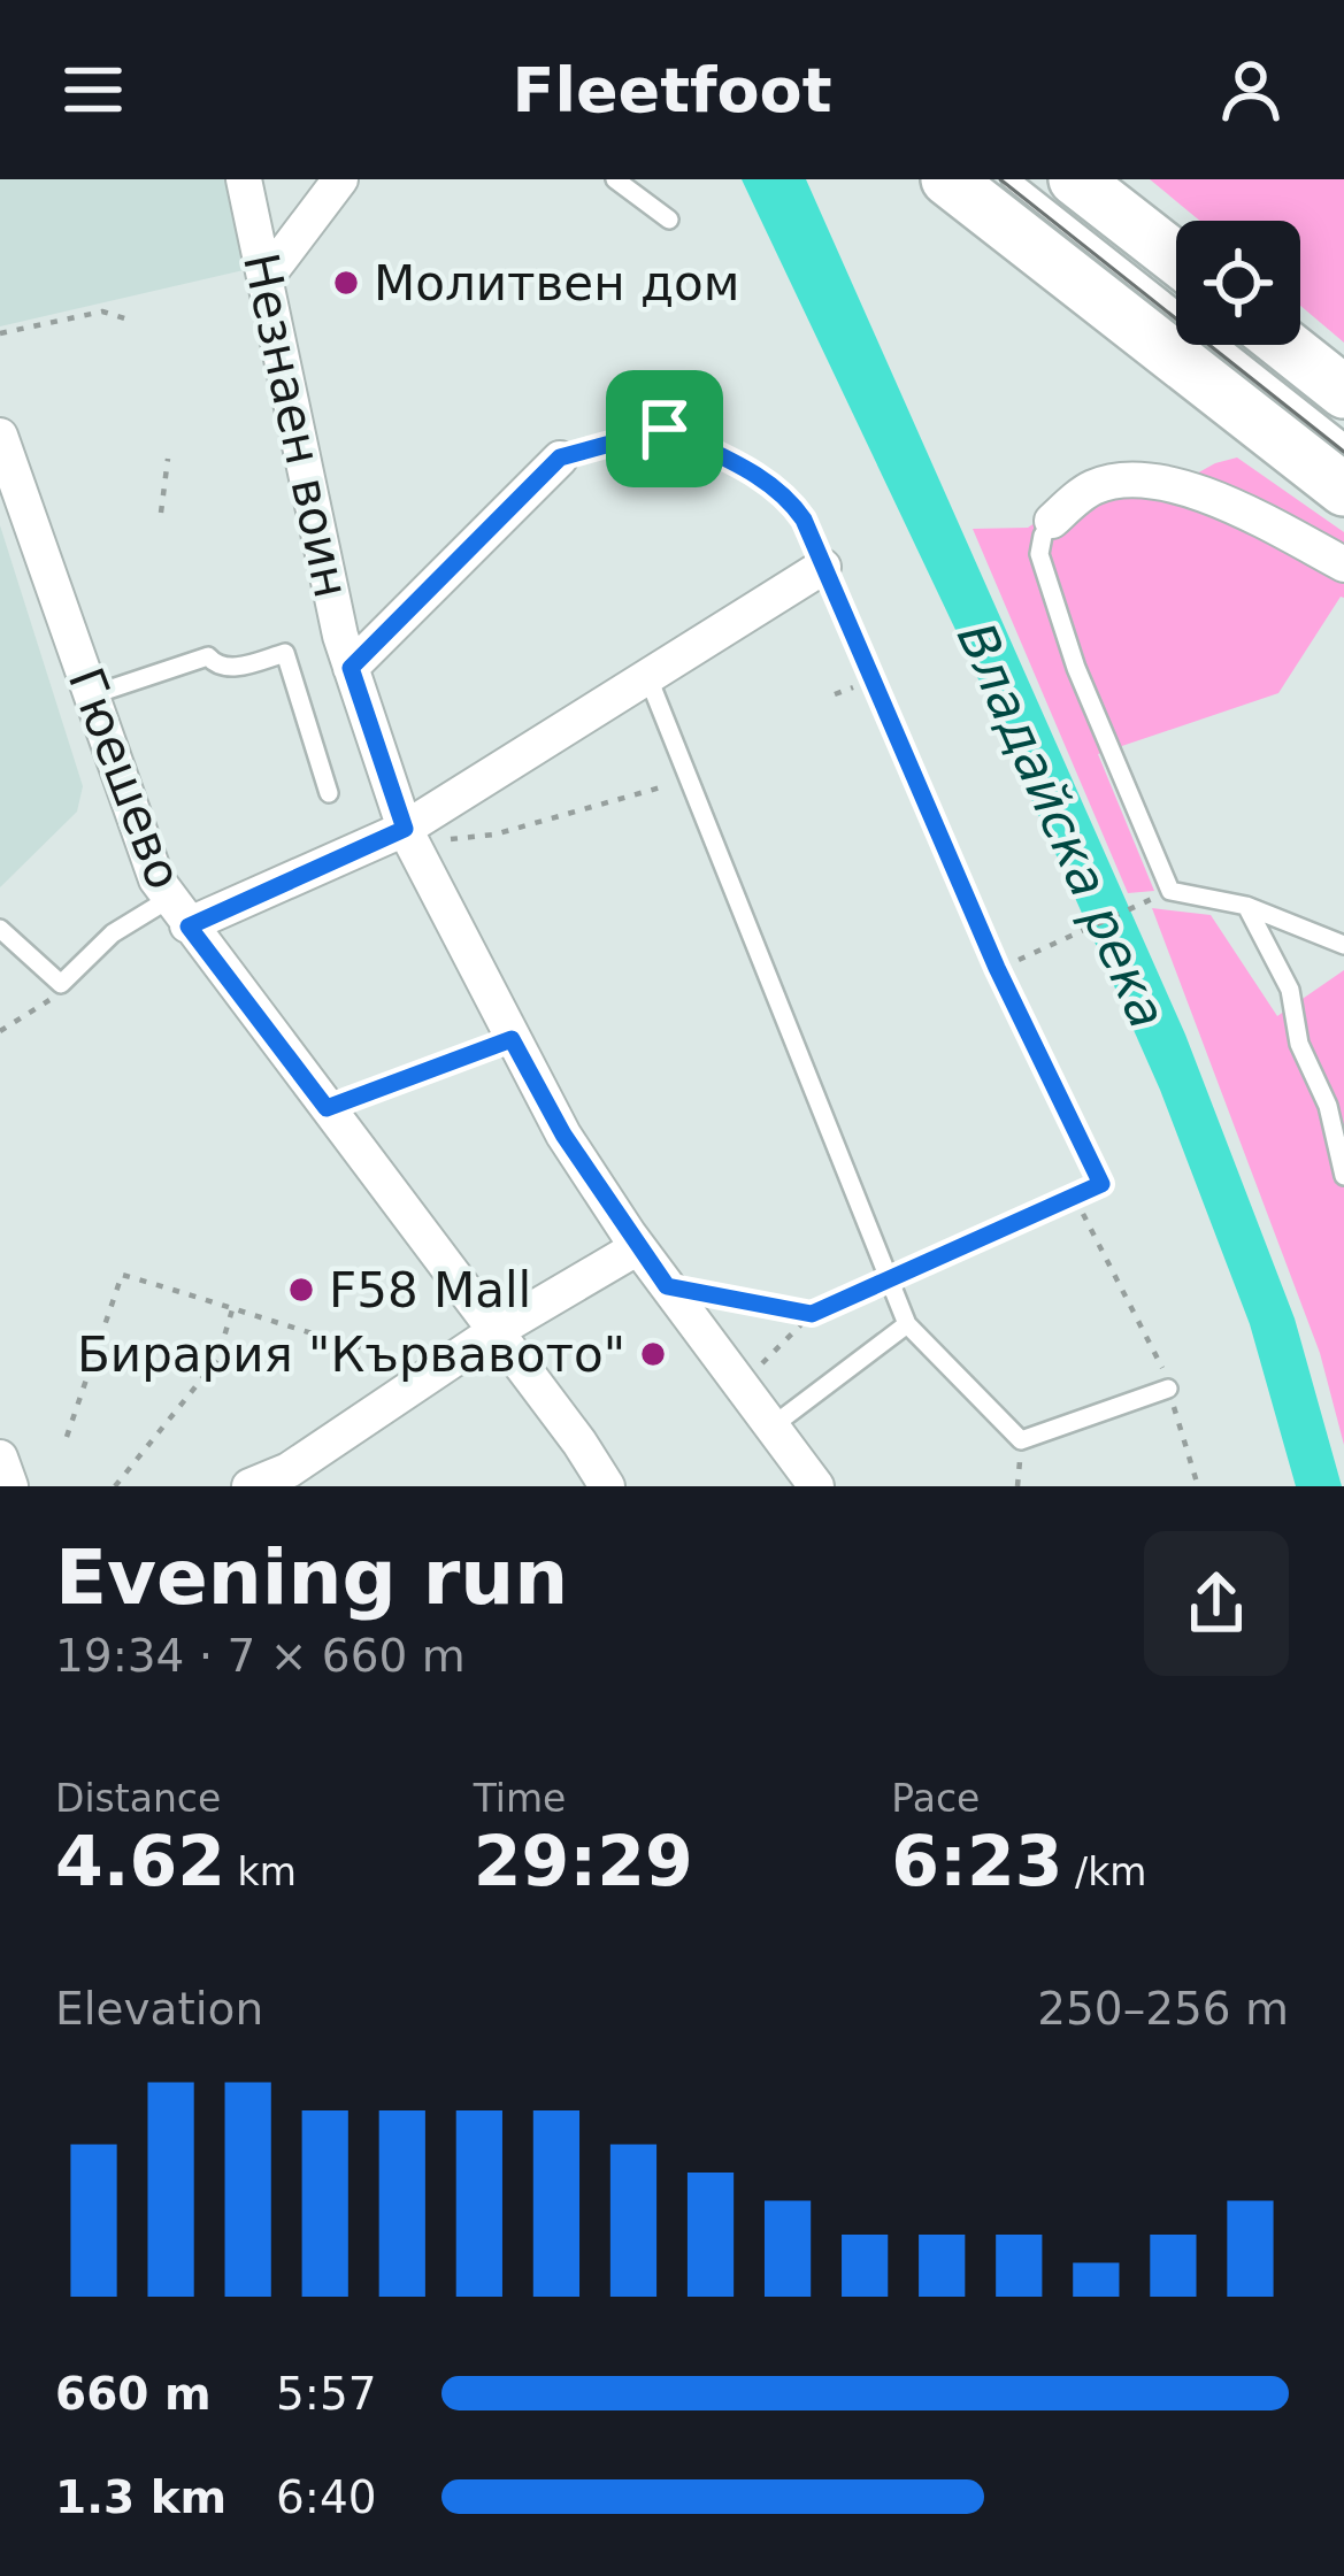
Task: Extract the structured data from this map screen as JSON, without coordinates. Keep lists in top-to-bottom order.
{
  "streets": {
    "street": ["Незнаен воин", "Гюешево"]
  },
  "water": ["Владайска река"],
  "places": ["Молитвен дом", "F58 Mall", "Бирария \"Кървавото\""],
  "page": {
    "header": "Fleetfoot",
    "heading": ["Evening run", "19:34 · 7 × 660 m"],
    "stats": [
      ["Distance", "4.62 km"],
      ["Time", "29:29"],
      ["Pace", "6:23 /km"]
    ],
    "chart": ["Elevation", "250–256 m"],
    "list": [
      {
        "name": "660 m",
        "note": "5:57"
      },
      {
        "name": "1.3 km",
        "note": "6:40"
      }
    ]
  }
}
